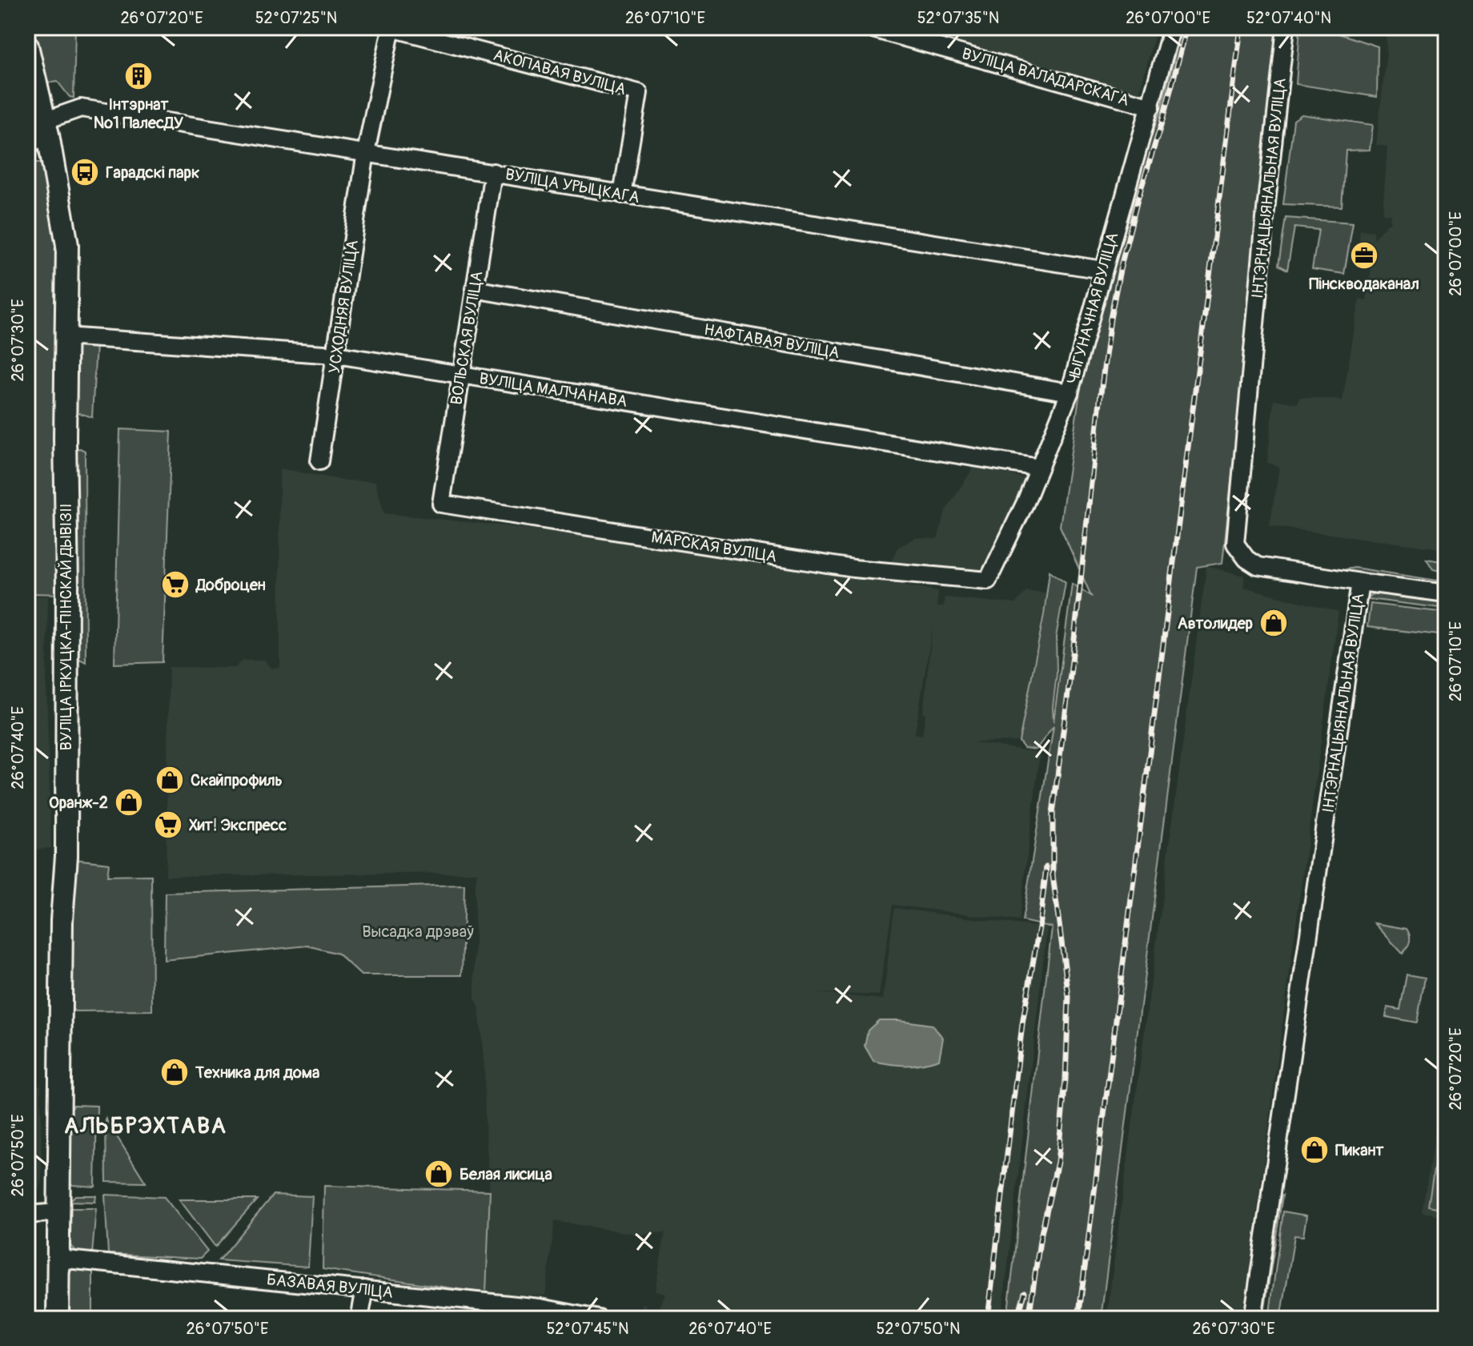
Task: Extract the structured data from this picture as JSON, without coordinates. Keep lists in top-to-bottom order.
{
  "streets": {
    "main road": ["ВУЛІЦА ІРКУЦКА-ПІНСКАЙ ДЫВІЗІІ"],
    "street": [
      "АКОПАВАЯ ВУЛІЦА",
      "ВУЛІЦА ВАЛАДАРСКАГА",
      "ВУЛІЦА УРЫЦКАГА",
      "ІНТЭРНАЦЫЯНАЛЬНАЯ ВУЛІЦА",
      "УСХОДНЯЯ ВУЛІЦА",
      "ЧЫГУНАЧНАЯ ВУЛІЦА",
      "ВОЛЬСКАЯ ВУЛІЦА",
      "НАФТАВАЯ ВУЛІЦА",
      "ВУЛІЦА МАЛЧАНАВА",
      "МАРСКАЯ ВУЛІЦА",
      "БАЗАВАЯ ВУЛІЦА"
    ]
  },
  "crossings": [
    ["АКОПАВАЯ ВУЛІЦА", "ВУЛІЦА УРЫЦКАГА"],
    ["АКОПАВАЯ ВУЛІЦА", "УСХОДНЯЯ ВУЛІЦА"],
    ["ВУЛІЦА ВАЛАДАРСКАГА", "ЧЫГУНАЧНАЯ ВУЛІЦА"],
    ["ВУЛІЦА УРЫЦКАГА", "УСХОДНЯЯ ВУЛІЦА"],
    ["ВУЛІЦА УРЫЦКАГА", "ЧЫГУНАЧНАЯ ВУЛІЦА"],
    ["ВУЛІЦА УРЫЦКАГА", "ВОЛЬСКАЯ ВУЛІЦА"],
    ["ВУЛІЦА УРЫЦКАГА", "ВУЛІЦА ІРКУЦКА-ПІНСКАЙ ДЫВІЗІІ"],
    ["УСХОДНЯЯ ВУЛІЦА", "ВУЛІЦА МАЛЧАНАВА"],
    ["ЧЫГУНАЧНАЯ ВУЛІЦА", "НАФТАВАЯ ВУЛІЦА"],
    ["ЧЫГУНАЧНАЯ ВУЛІЦА", "ВУЛІЦА МАЛЧАНАВА"],
    ["ЧЫГУНАЧНАЯ ВУЛІЦА", "МАРСКАЯ ВУЛІЦА"],
    ["ВОЛЬСКАЯ ВУЛІЦА", "НАФТАВАЯ ВУЛІЦА"],
    ["ВОЛЬСКАЯ ВУЛІЦА", "ВУЛІЦА МАЛЧАНАВА"],
    ["ВОЛЬСКАЯ ВУЛІЦА", "МАРСКАЯ ВУЛІЦА"],
    ["ВУЛІЦА МАЛЧАНАВА", "ВУЛІЦА ІРКУЦКА-ПІНСКАЙ ДЫВІЗІІ"],
    ["ВУЛІЦА ІРКУЦКА-ПІНСКАЙ ДЫВІЗІІ", "БАЗАВАЯ ВУЛІЦА"]
  ],
  "districts": ["АЛЬБРЭХТАВА"],
  "parks": ["Высадка дрэваў"],
  "places": {
    "building": ["Інтэрнат №1 ПалесДУ"],
    "bus stop": ["Гарадскі парк"],
    "office": ["Пінскводаканал"],
    "supermarket": ["Доброцен", "Хит! Экспресс"],
    "shop": [
      "Автолидер",
      "Скайпрофиль",
      "Оранж-2",
      "Техника для дома",
      "Пикант",
      "Белая лисица"
    ]
  },
  "coordinates": [
    "26°07'20\"E",
    "52°07'25\"N",
    "26°07'10\"E",
    "52°07'35\"N",
    "26°07'00\"E",
    "52°07'40\"N",
    "26°07'30\"E",
    "26°07'40\"E",
    "26°07'50\"E",
    "52°07'45\"N",
    "52°07'50\"N"
  ]
}
